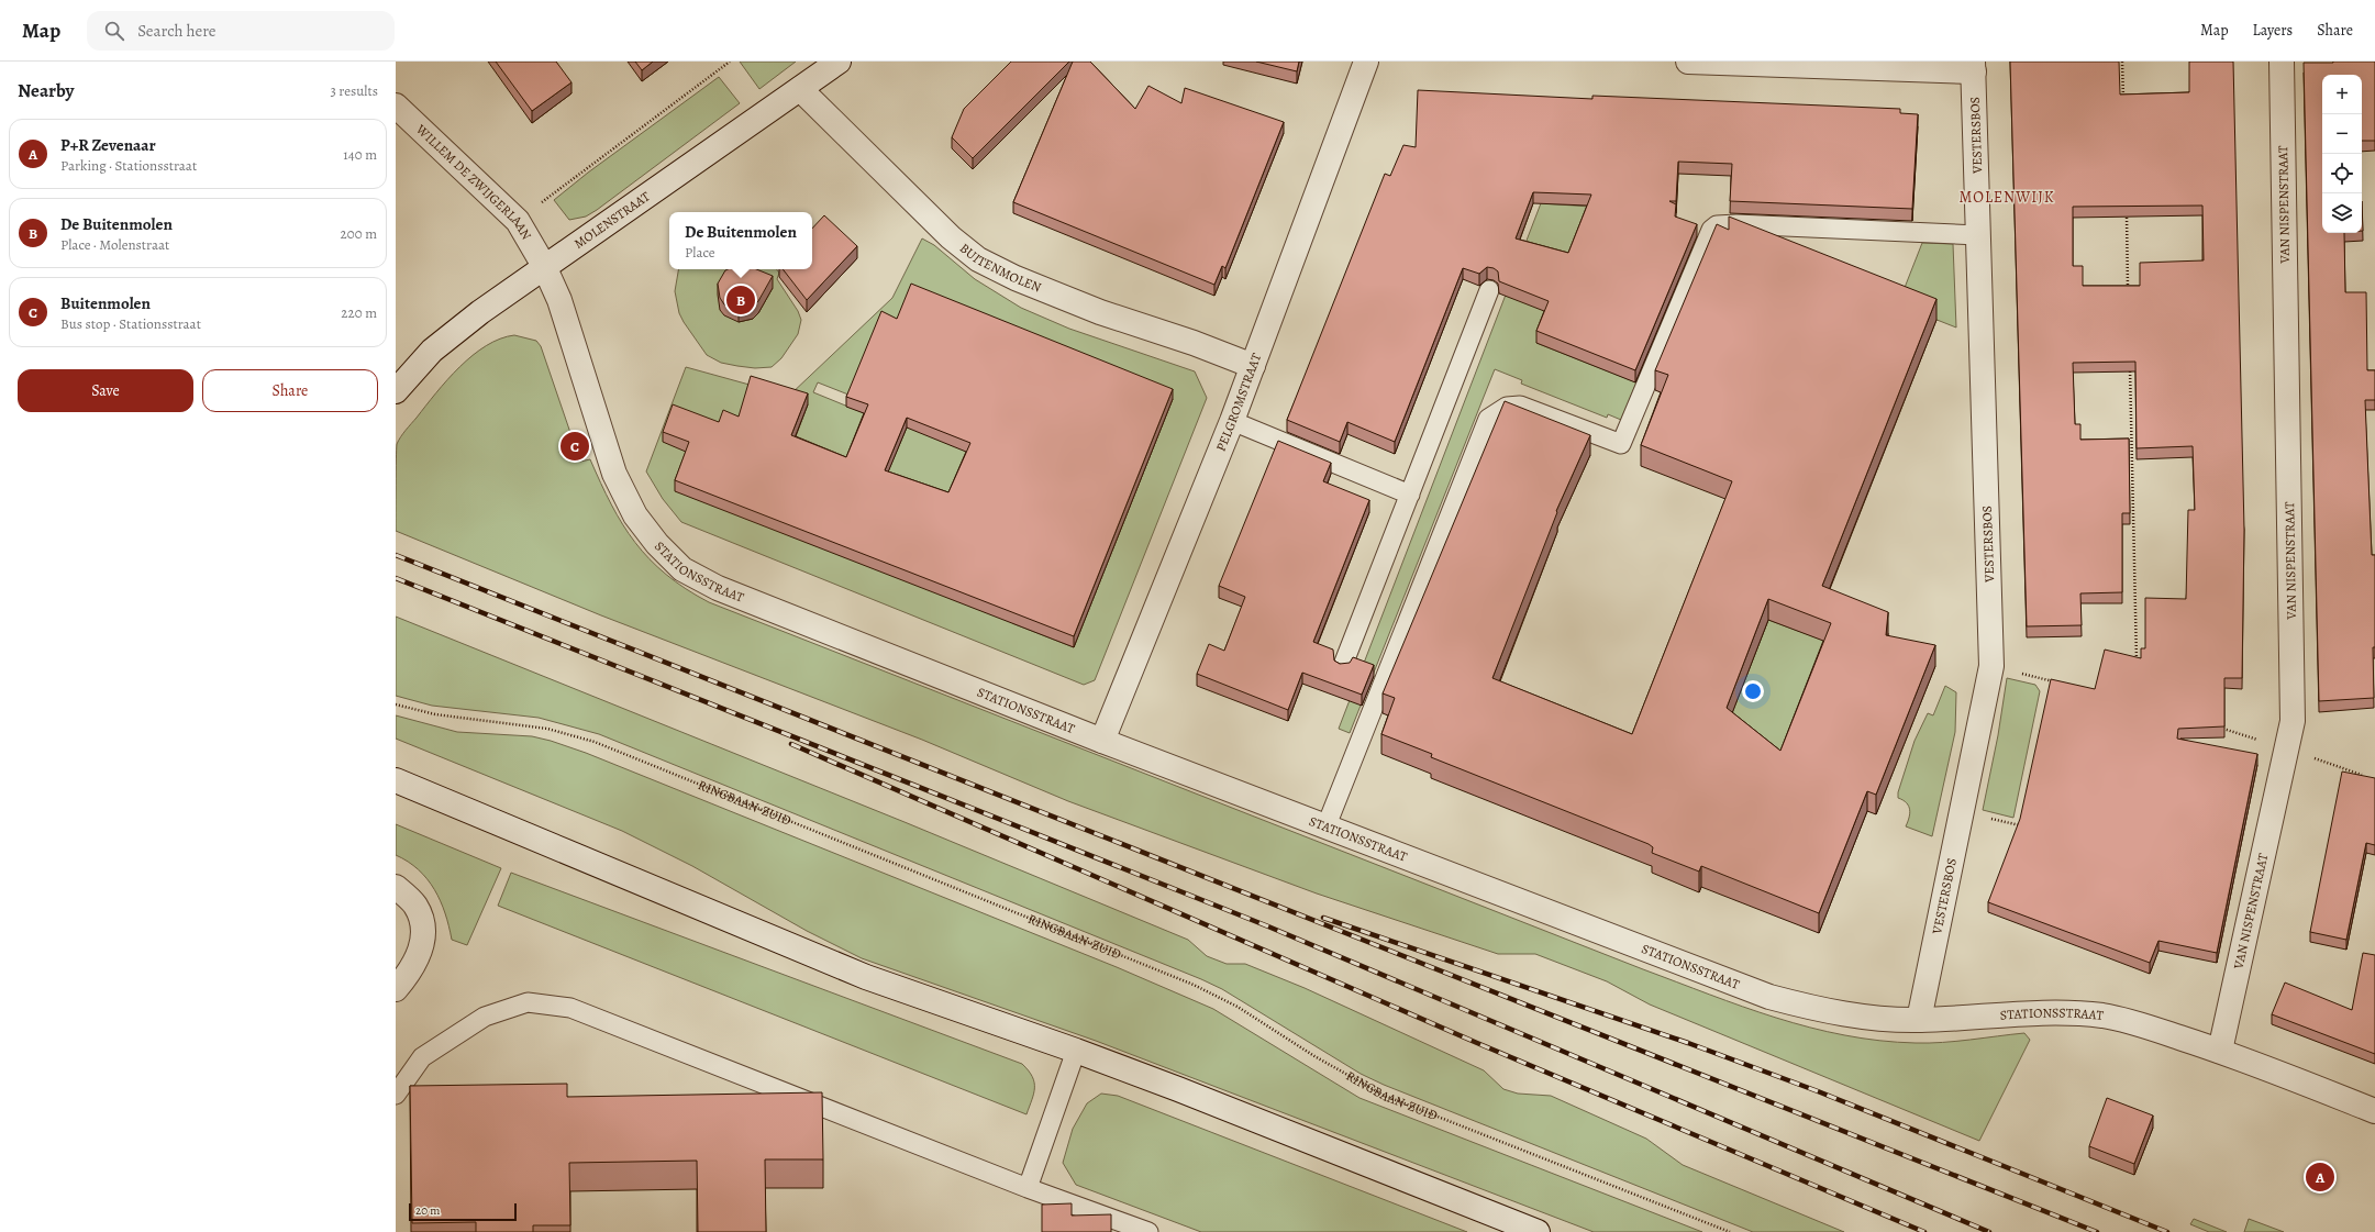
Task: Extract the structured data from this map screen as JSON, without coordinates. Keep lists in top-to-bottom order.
{
  "streets": {
    "street": [
      "VESTERSBOS",
      "WILLEM DE ZWIJGERLAAN",
      "VAN NISPENSTRAAT",
      "MOLENSTRAAT",
      "BUITENMOLEN",
      "PELGROMSTRAAT",
      "STATIONSSTRAAT"
    ],
    "path": ["RINGBAAN-ZUID"]
  },
  "crossings": [
    ["VESTERSBOS", "STATIONSSTRAAT"],
    ["WILLEM DE ZWIJGERLAAN", "MOLENSTRAAT"],
    ["WILLEM DE ZWIJGERLAAN", "STATIONSSTRAAT"],
    ["VAN NISPENSTRAAT", "STATIONSSTRAAT"],
    ["MOLENSTRAAT", "BUITENMOLEN"],
    ["MOLENSTRAAT", "STATIONSSTRAAT"],
    ["BUITENMOLEN", "PELGROMSTRAAT"],
    ["PELGROMSTRAAT", "STATIONSSTRAAT"]
  ],
  "districts": ["MOLENWIJK"],
  "scale_bar": "20 m",
  "page": {
    "header": "Map",
    "search": "Search here",
    "nav": ["Map", "Layers", "Share"],
    "heading": ["Nearby", "3 results"],
    "map_buttons": ["+", "−"],
    "list": [
      {
        "mark": "A",
        "name": "P+R Zevenaar",
        "note": "Parking · Stationsstraat",
        "value": "140 m"
      },
      {
        "mark": "B",
        "name": "De Buitenmolen",
        "note": "Place · Molenstraat",
        "value": "200 m"
      },
      {
        "mark": "C",
        "name": "Buitenmolen",
        "note": "Bus stop · Stationsstraat",
        "value": "220 m"
      }
    ],
    "popup": ["De Buitenmolen", "Place"],
    "pins": ["B", "C", "A"],
    "buttons": ["Save", "Share"],
    "scale": "20 m"
  }
}
